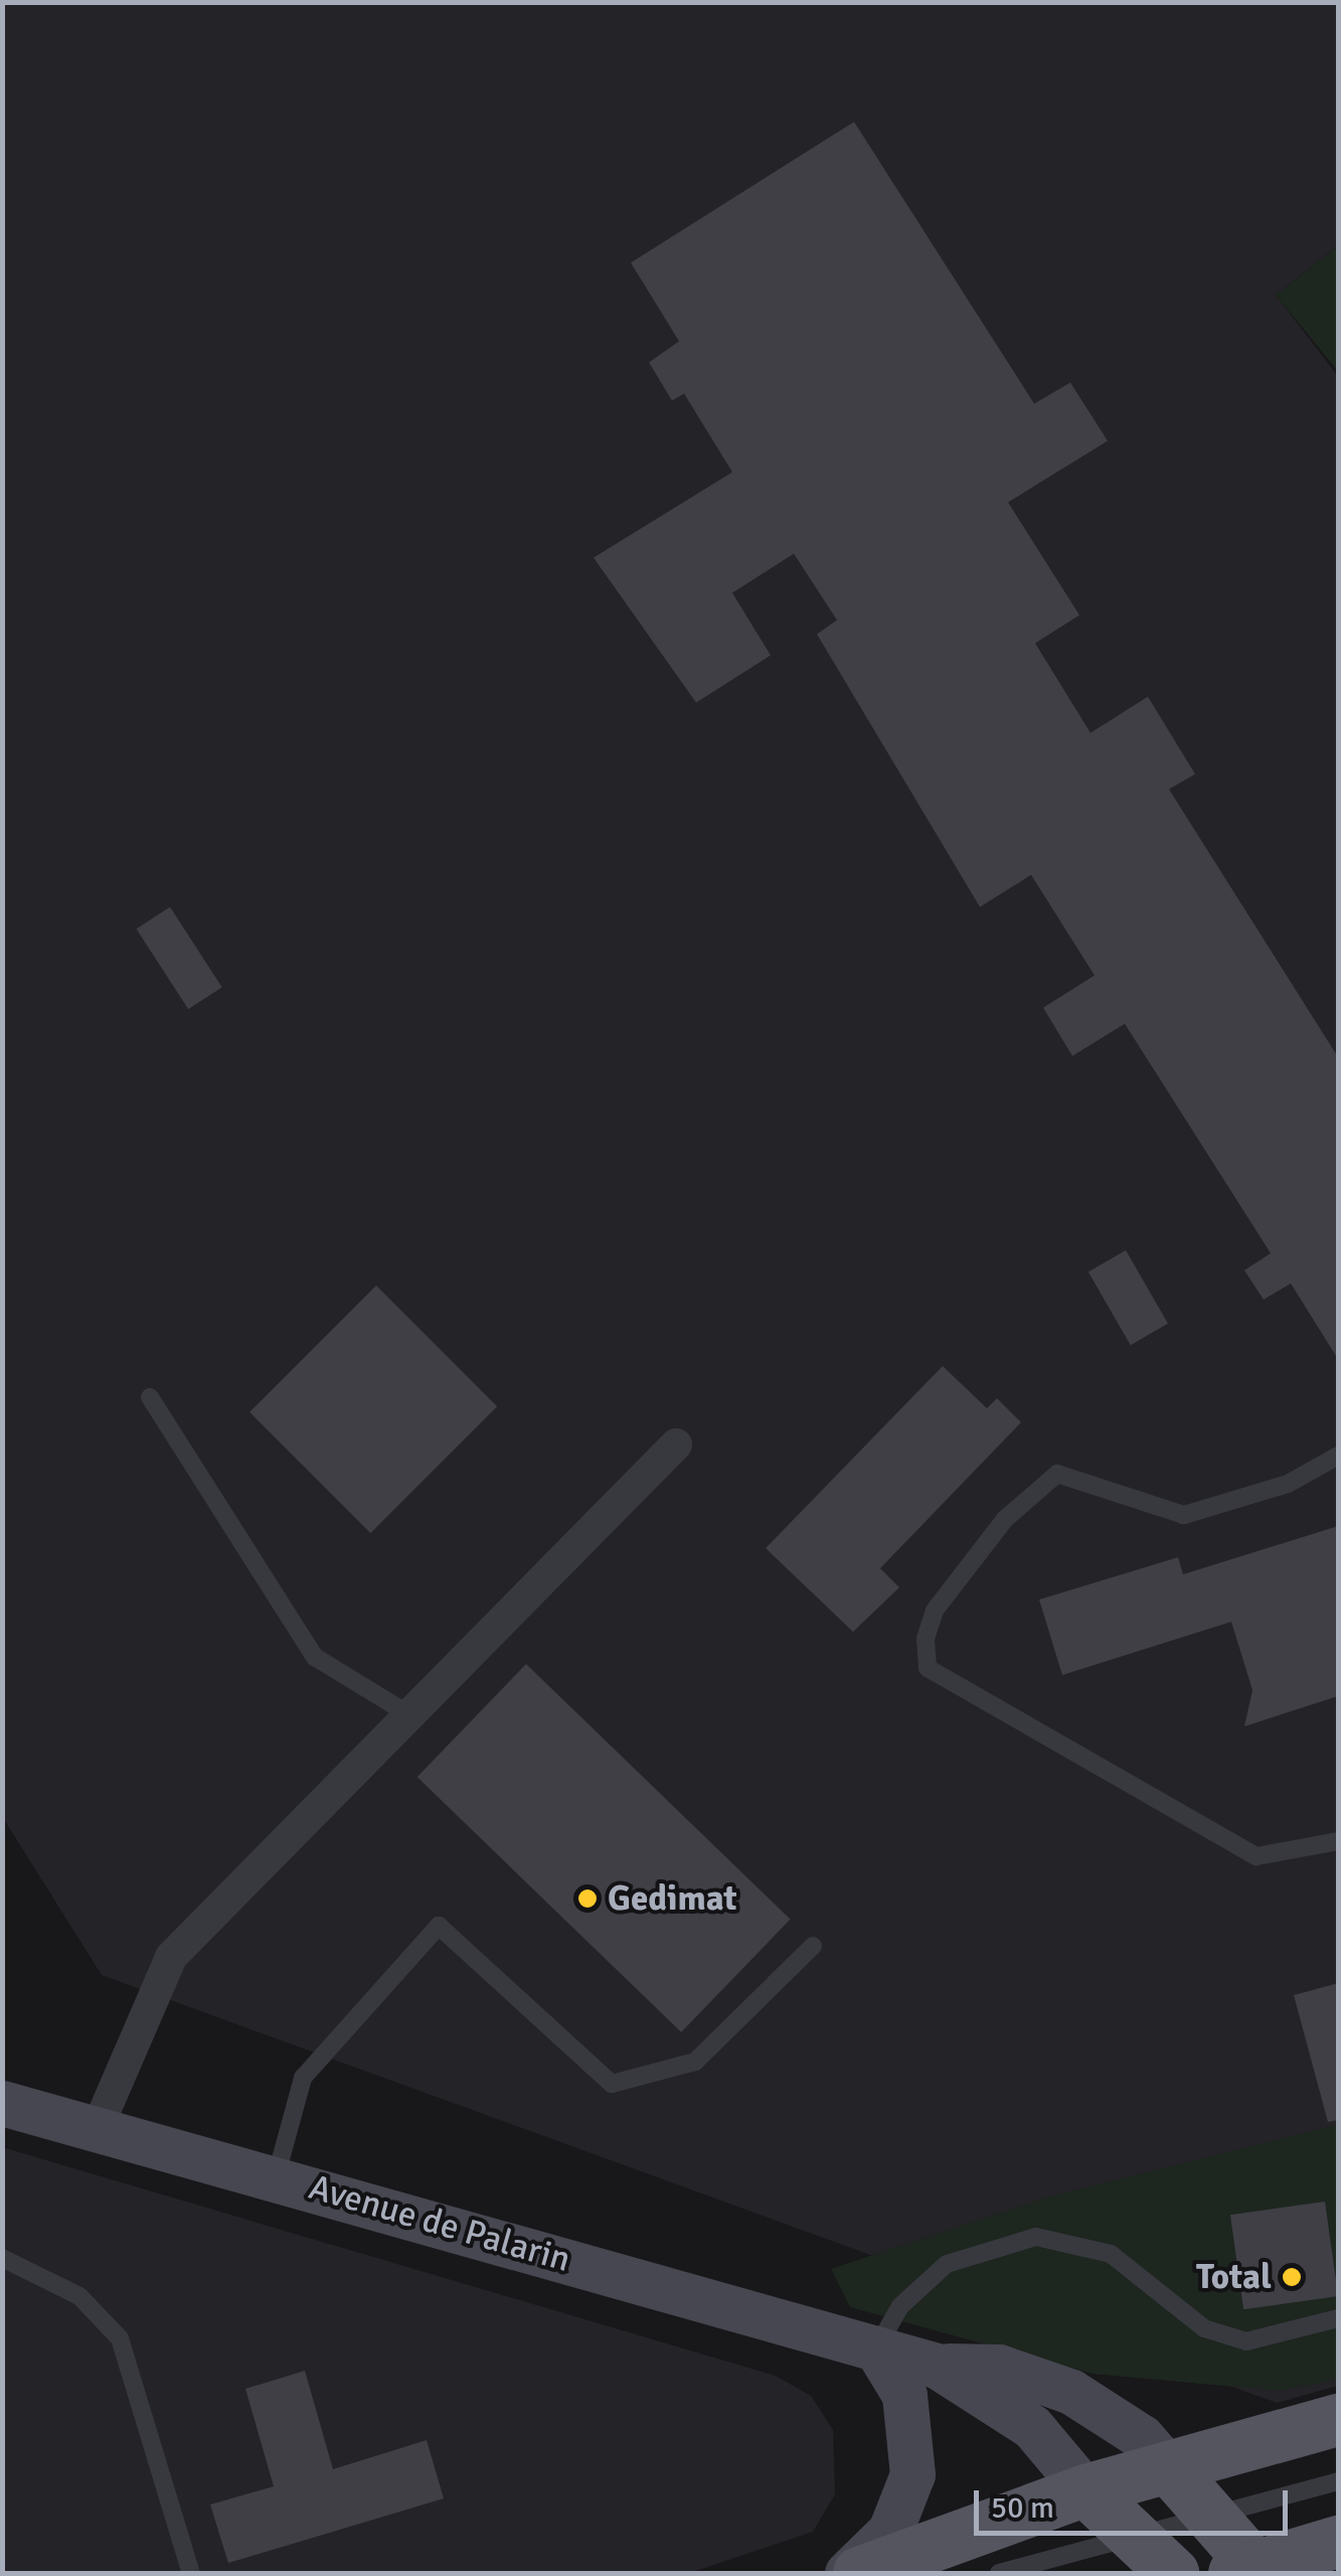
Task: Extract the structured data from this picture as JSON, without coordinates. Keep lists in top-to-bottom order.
{
  "streets": {
    "main road": ["Avenue de Palarin"]
  },
  "places": ["Gedimat", "Total"],
  "scale_bar": "50 m"
}
